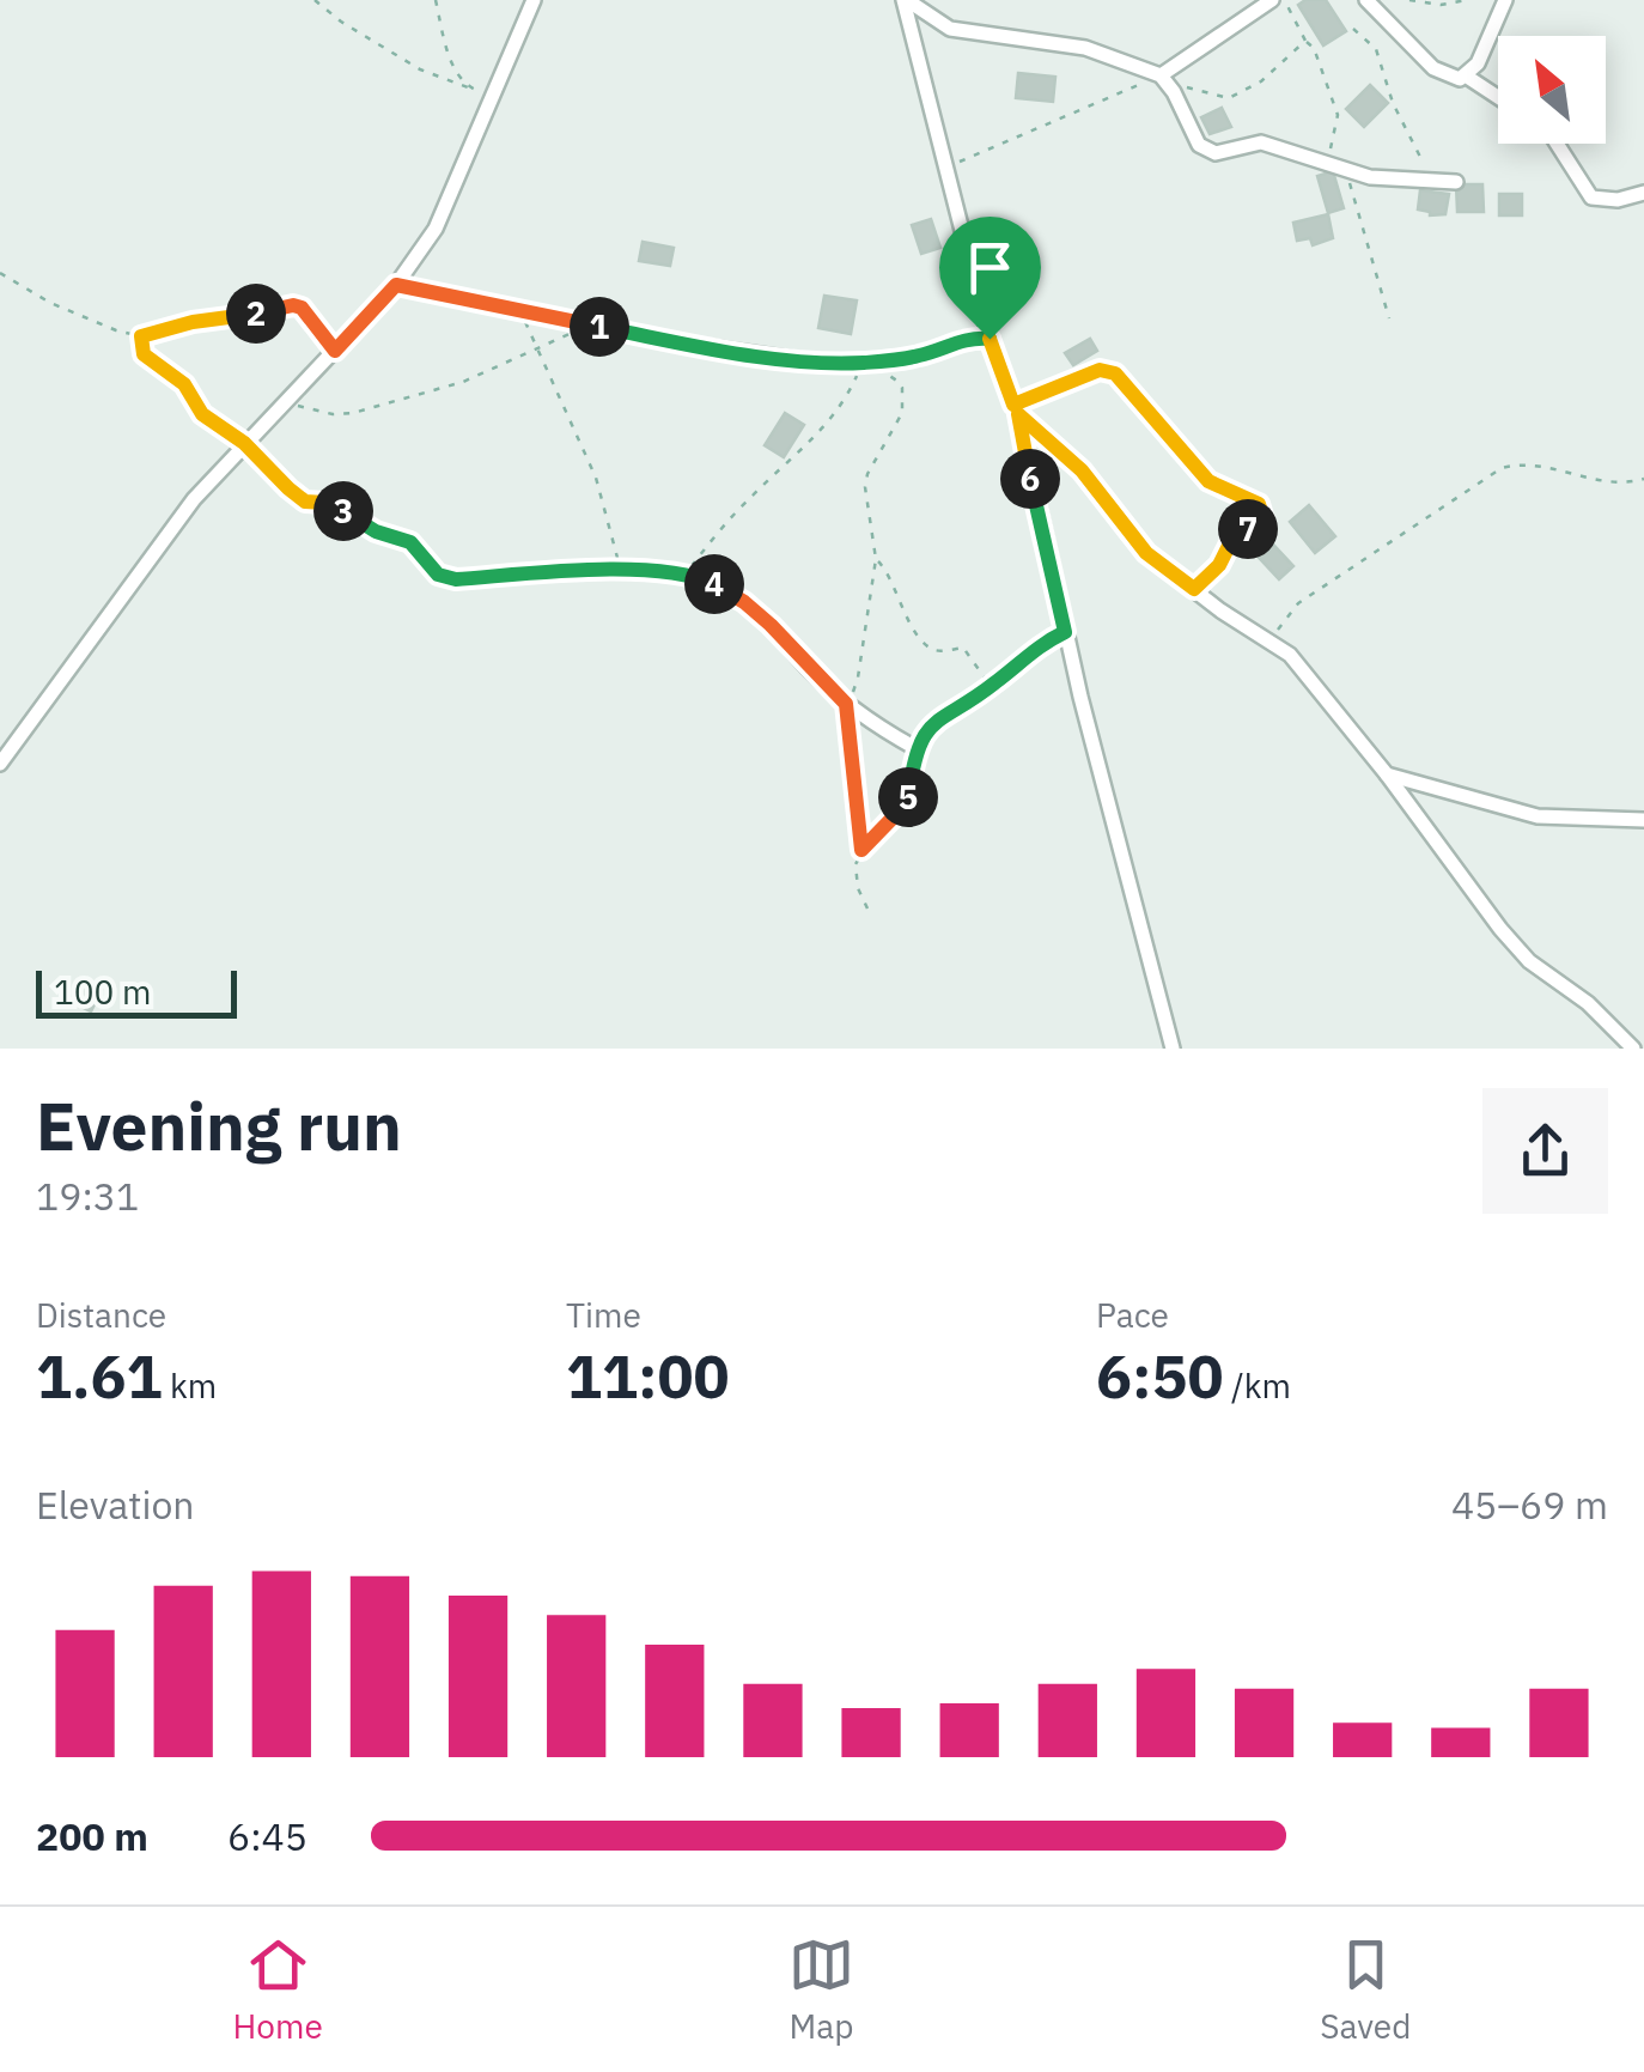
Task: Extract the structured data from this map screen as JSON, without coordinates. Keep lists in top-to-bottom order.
{
  "scale_bar": "100 m",
  "north": "top left",
  "page": {
    "pins": [
      "2",
      "1",
      "6",
      "3",
      "7",
      "4",
      "5"
    ],
    "scale": "100 m",
    "heading": ["Evening run", "19:31"],
    "stats": [
      ["Distance", "1.61 km"],
      ["Time", "11:00"],
      ["Pace", "6:50 /km"]
    ],
    "chart": ["Elevation", "45–69 m"],
    "list": [
      {
        "name": "200 m",
        "note": "6:45"
      }
    ],
    "tabs": ["Home", "Map", "Saved"]
  }
}
